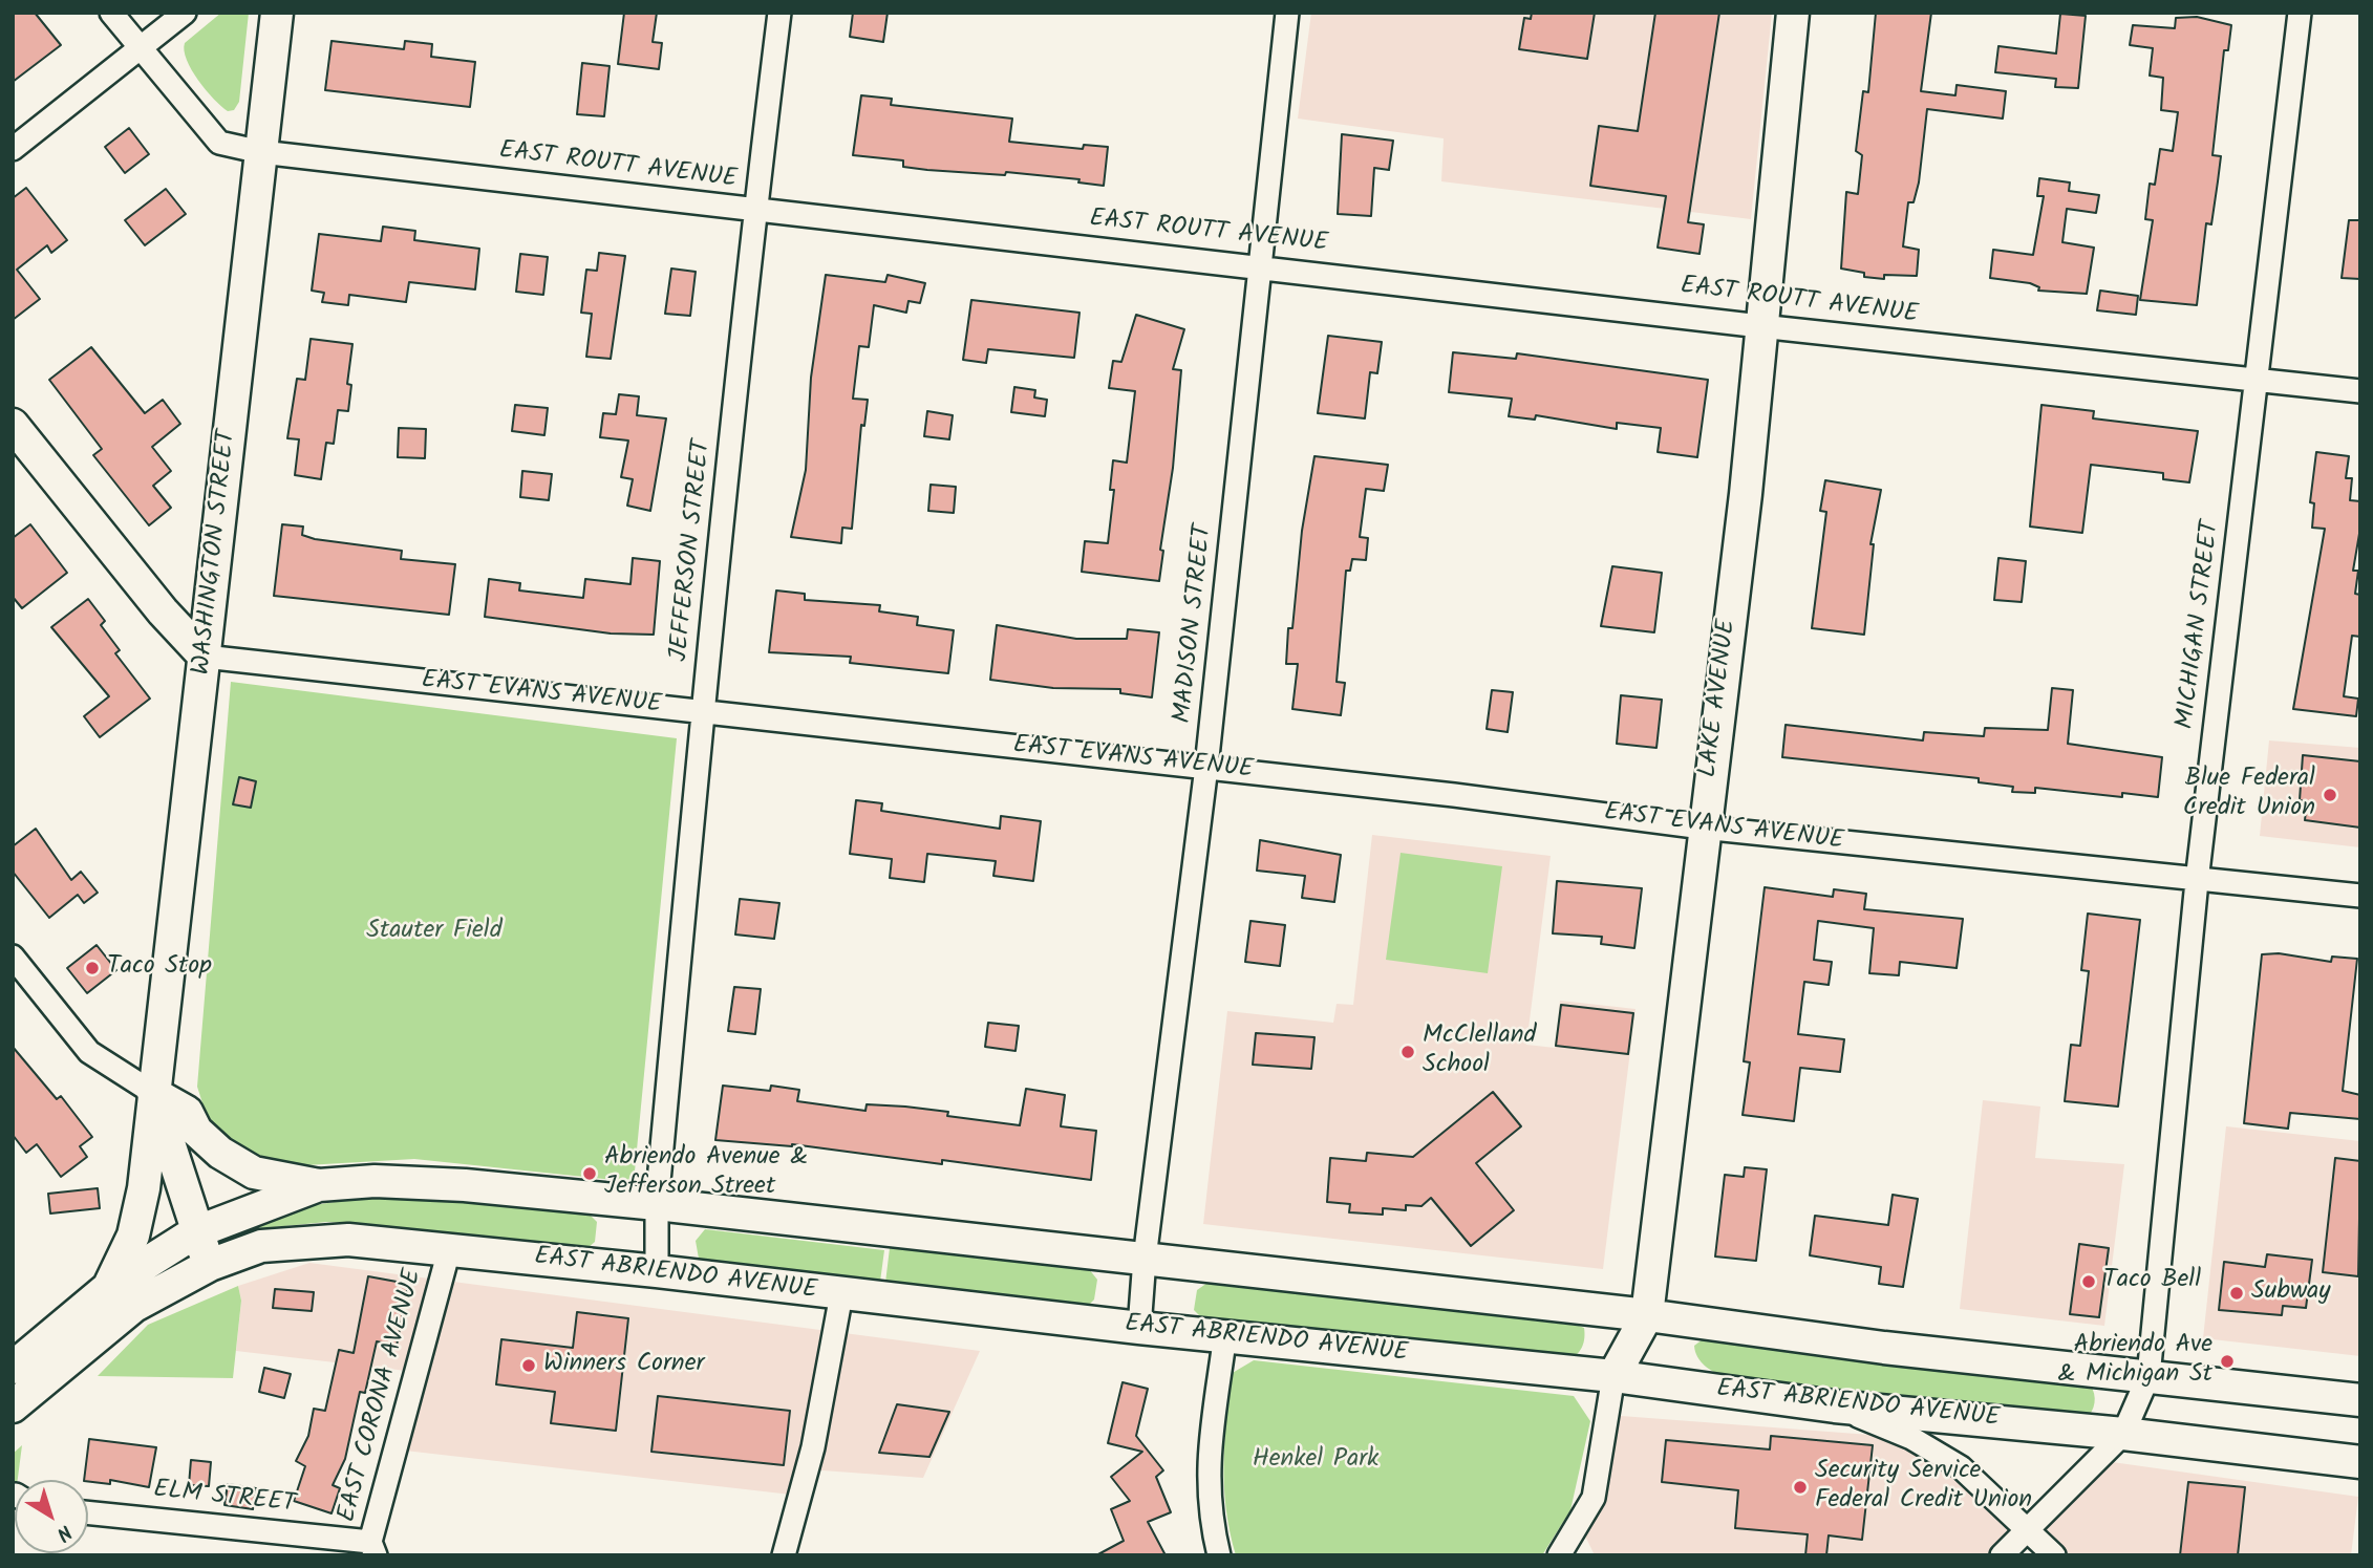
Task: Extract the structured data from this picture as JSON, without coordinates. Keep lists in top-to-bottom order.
{
  "streets": {
    "main road": ["WASHINGTON STREET", "LAKE AVENUE", "EAST ABRIENDO AVENUE"],
    "street": [
      "EAST ROUTT AVENUE",
      "JEFFERSON STREET",
      "MADISON STREET",
      "MICHIGAN STREET",
      "EAST EVANS AVENUE",
      "EAST CORONA AVENUE",
      "ELM STREET"
    ]
  },
  "crossings": [
    ["EAST ROUTT AVENUE", "JEFFERSON STREET"],
    ["EAST ROUTT AVENUE", "WASHINGTON STREET"],
    ["EAST ROUTT AVENUE", "MADISON STREET"],
    ["EAST ROUTT AVENUE", "MICHIGAN STREET"],
    ["EAST ROUTT AVENUE", "LAKE AVENUE"],
    ["JEFFERSON STREET", "EAST EVANS AVENUE"],
    ["JEFFERSON STREET", "EAST ABRIENDO AVENUE"],
    ["WASHINGTON STREET", "EAST EVANS AVENUE"],
    ["MADISON STREET", "EAST EVANS AVENUE"],
    ["MADISON STREET", "EAST ABRIENDO AVENUE"],
    ["MICHIGAN STREET", "EAST EVANS AVENUE"],
    ["MICHIGAN STREET", "EAST ABRIENDO AVENUE"],
    ["EAST EVANS AVENUE", "LAKE AVENUE"],
    ["LAKE AVENUE", "EAST ABRIENDO AVENUE"],
    ["EAST ABRIENDO AVENUE", "EAST CORONA AVENUE"],
    ["EAST CORONA AVENUE", "ELM STREET"]
  ],
  "parks": ["Stauter Field", "Henkel Park"],
  "places": [
    "Blue Federal Credit Union",
    "Taco Stop",
    "McClelland School",
    "Abriendo Avenue & Jefferson Street",
    "Taco Bell",
    "Subway",
    "Abriendo Ave & Michigan St",
    "Winners Corner",
    "Security Service Federal Credit Union"
  ],
  "north": "bottom right"
}
